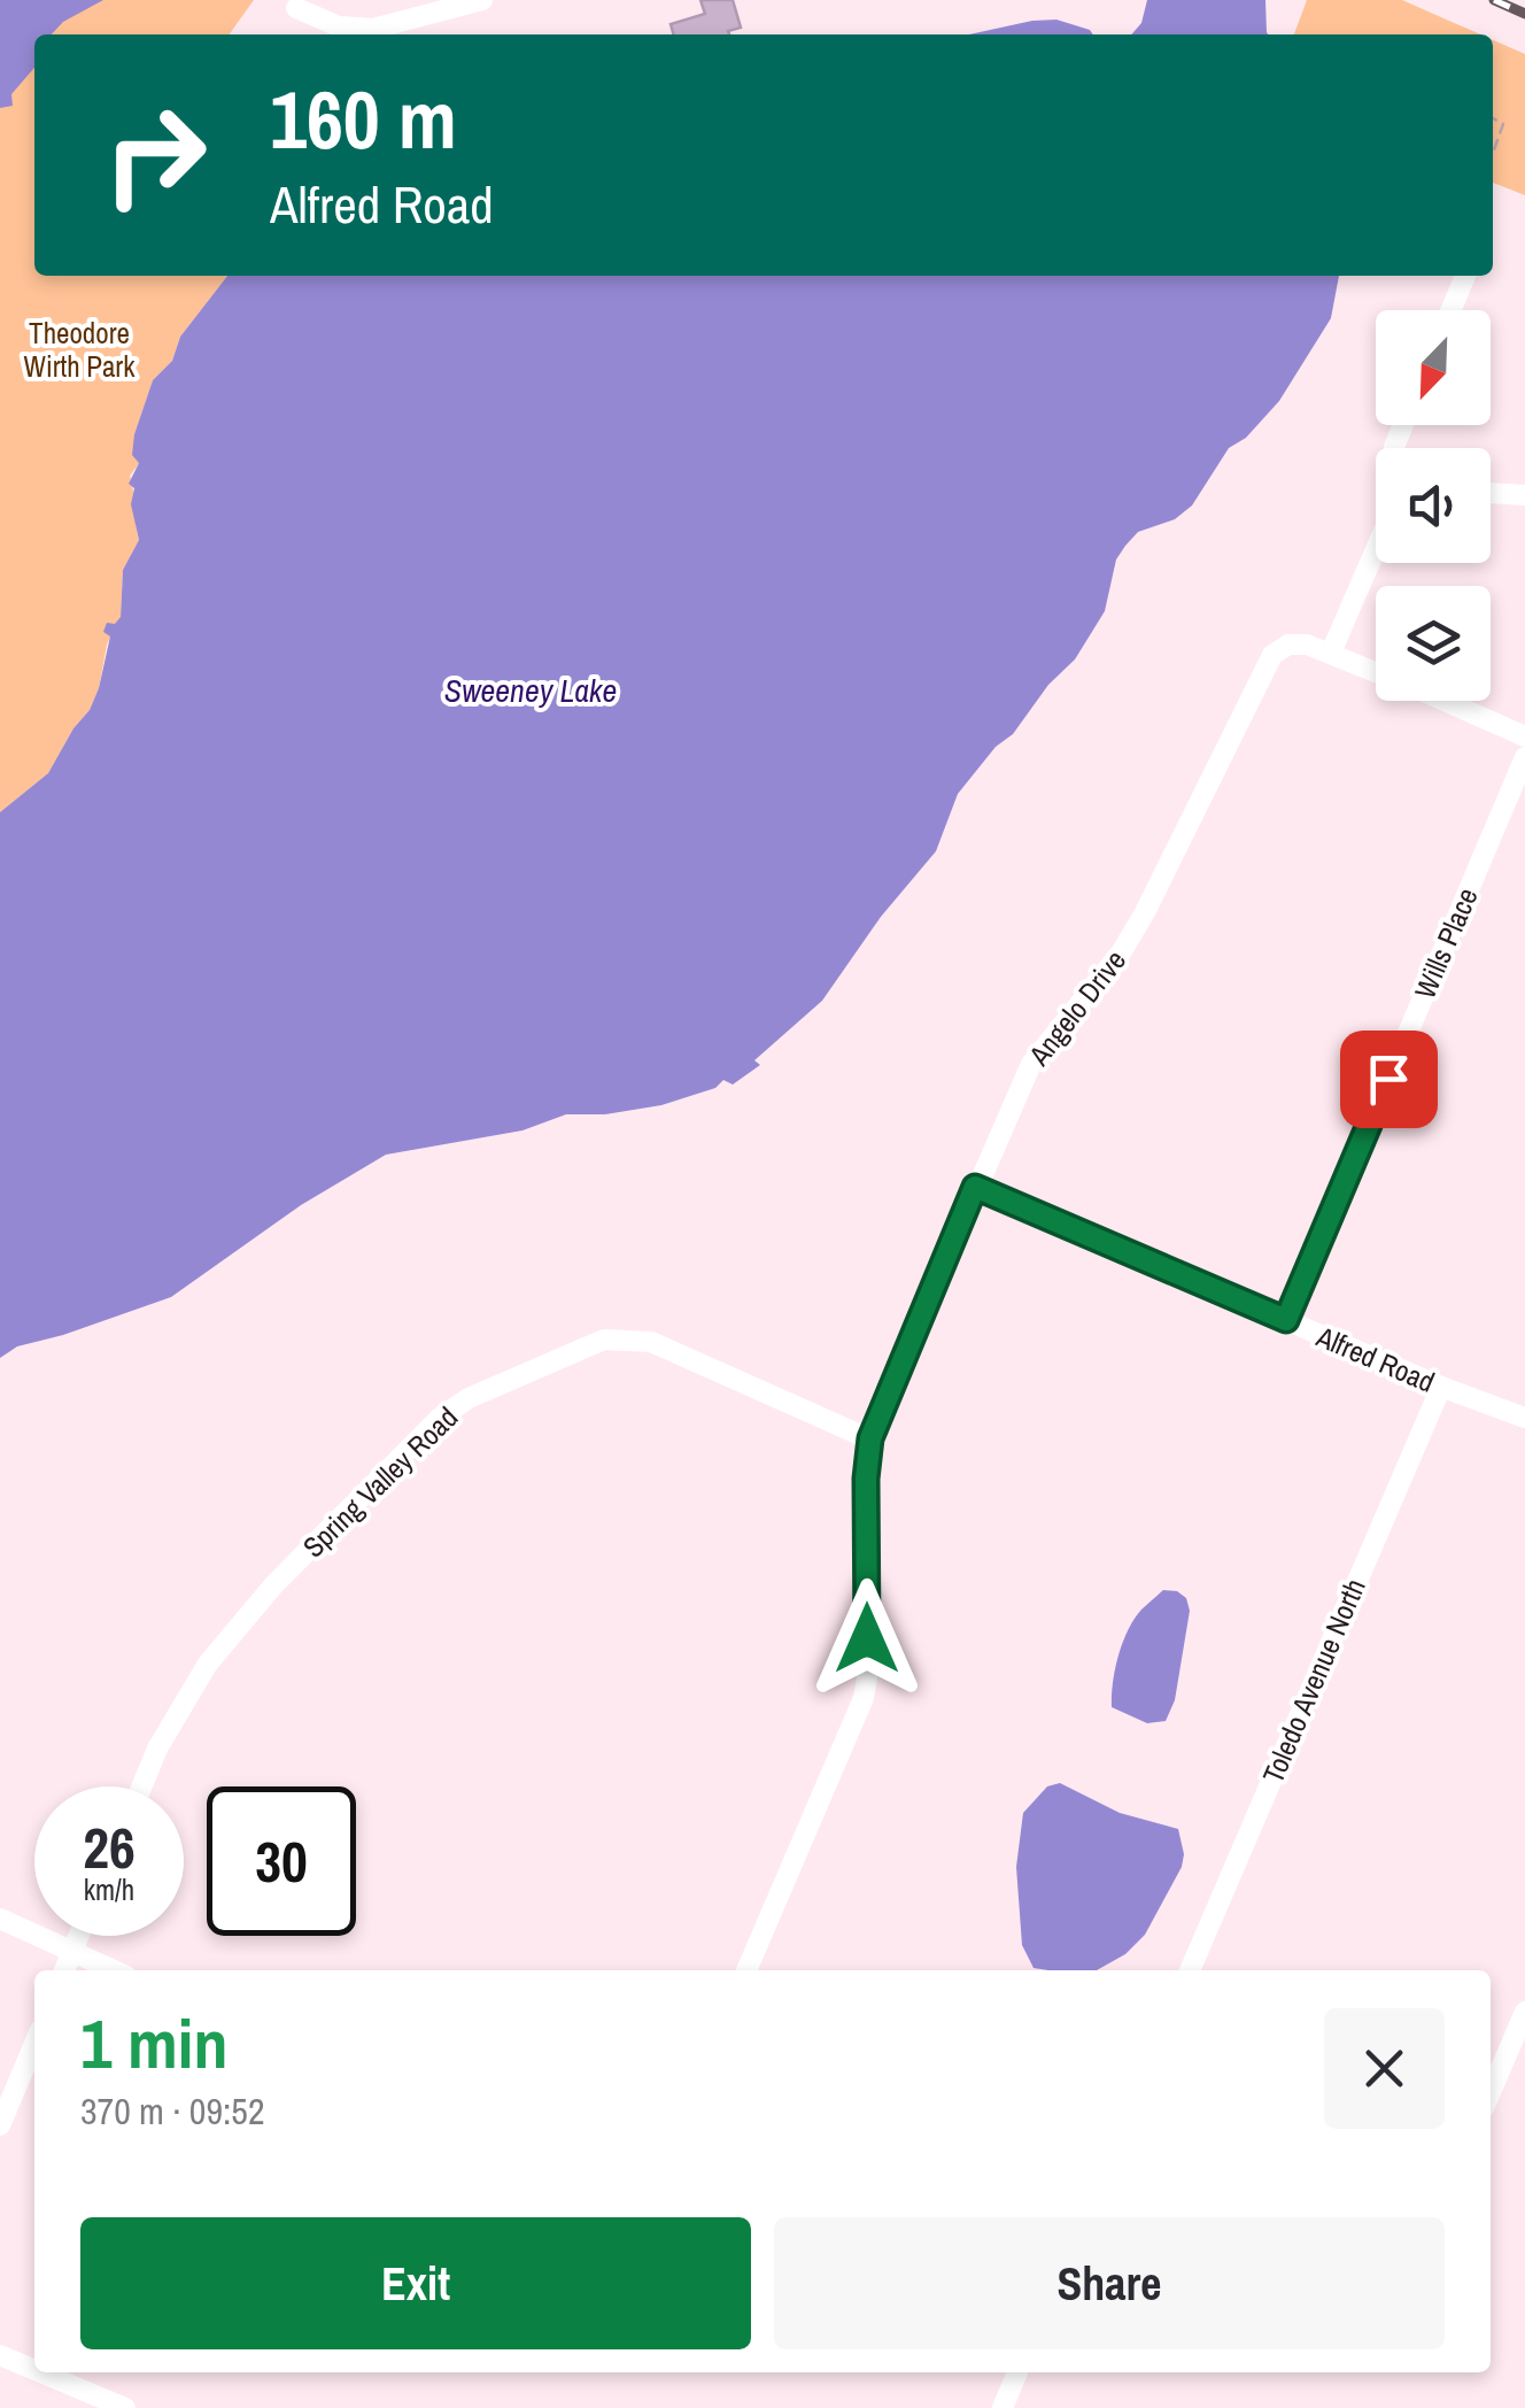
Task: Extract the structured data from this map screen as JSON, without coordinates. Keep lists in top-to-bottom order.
{
  "streets": {
    "street": [
      "Wills Place",
      "Angelo Drive",
      "Alfred Road",
      "Spring Valley Road",
      "Toledo Avenue North"
    ]
  },
  "crossings": [
    ["Wills Place", "Alfred Road"],
    ["Angelo Drive", "Alfred Road"],
    ["Angelo Drive", "Spring Valley Road"],
    ["Alfred Road", "Toledo Avenue North"]
  ],
  "water": ["Sweeney Lake"],
  "parks": ["Theodore Wirth Park"],
  "north": "bottom left",
  "page": {
    "turn": ["160 m", "Alfred Road"],
    "speed": "26 km/h",
    "limit": "30",
    "heading": ["1 min", "370 m · 09:52"],
    "buttons": ["Exit", "Share"]
  }
}
